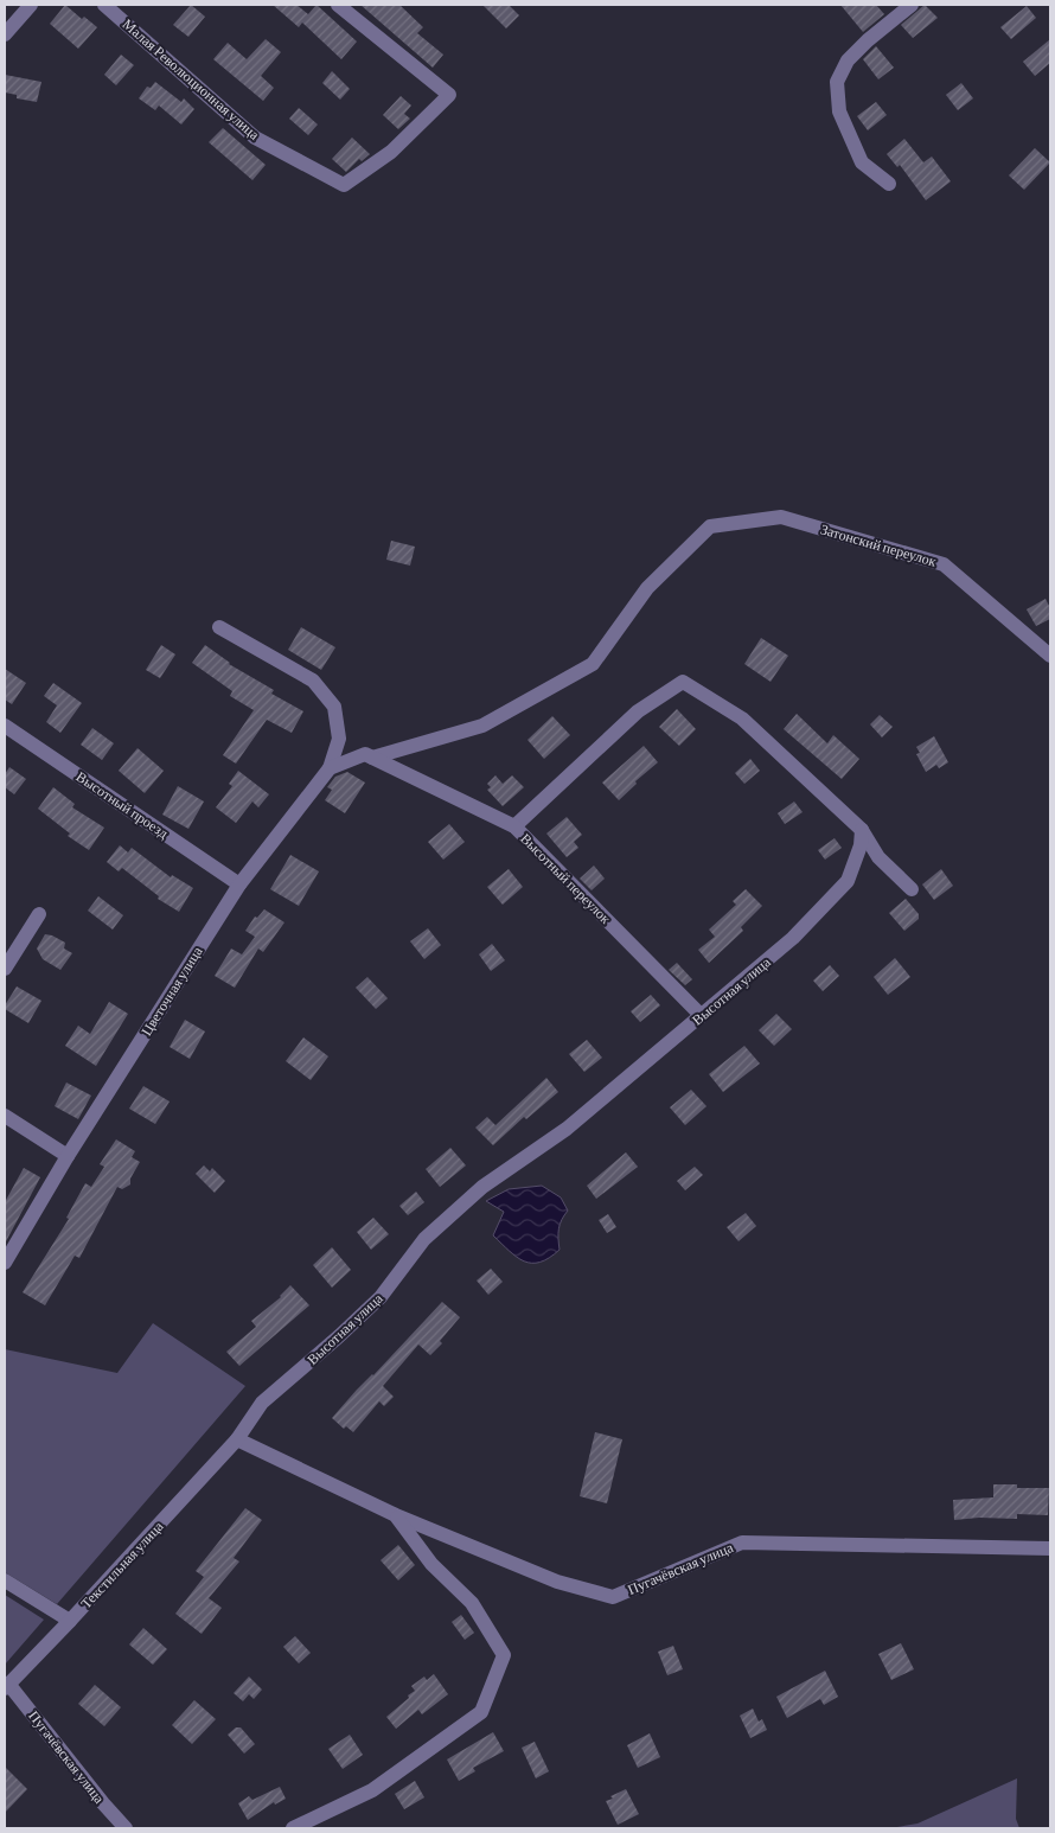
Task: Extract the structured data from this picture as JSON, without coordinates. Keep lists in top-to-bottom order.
{
  "streets": {
    "street": [
      "Малая Революционная улица",
      "Затонский переулок",
      "Высотный проезд",
      "Высотный переулок",
      "Цветочная улица",
      "Высотная улица",
      "Текстильная улица",
      "Пугачёвская улица"
    ]
  },
  "crossings": [
    ["Затонский переулок", "Высотный переулок"],
    ["Высотный проезд", "Цветочная улица"],
    ["Высотный переулок", "Высотная улица"],
    ["Высотная улица", "Текстильная улица"],
    ["Высотная улица", "Пугачёвская улица"],
    ["Текстильная улица", "Пугачёвская улица"]
  ]
}
